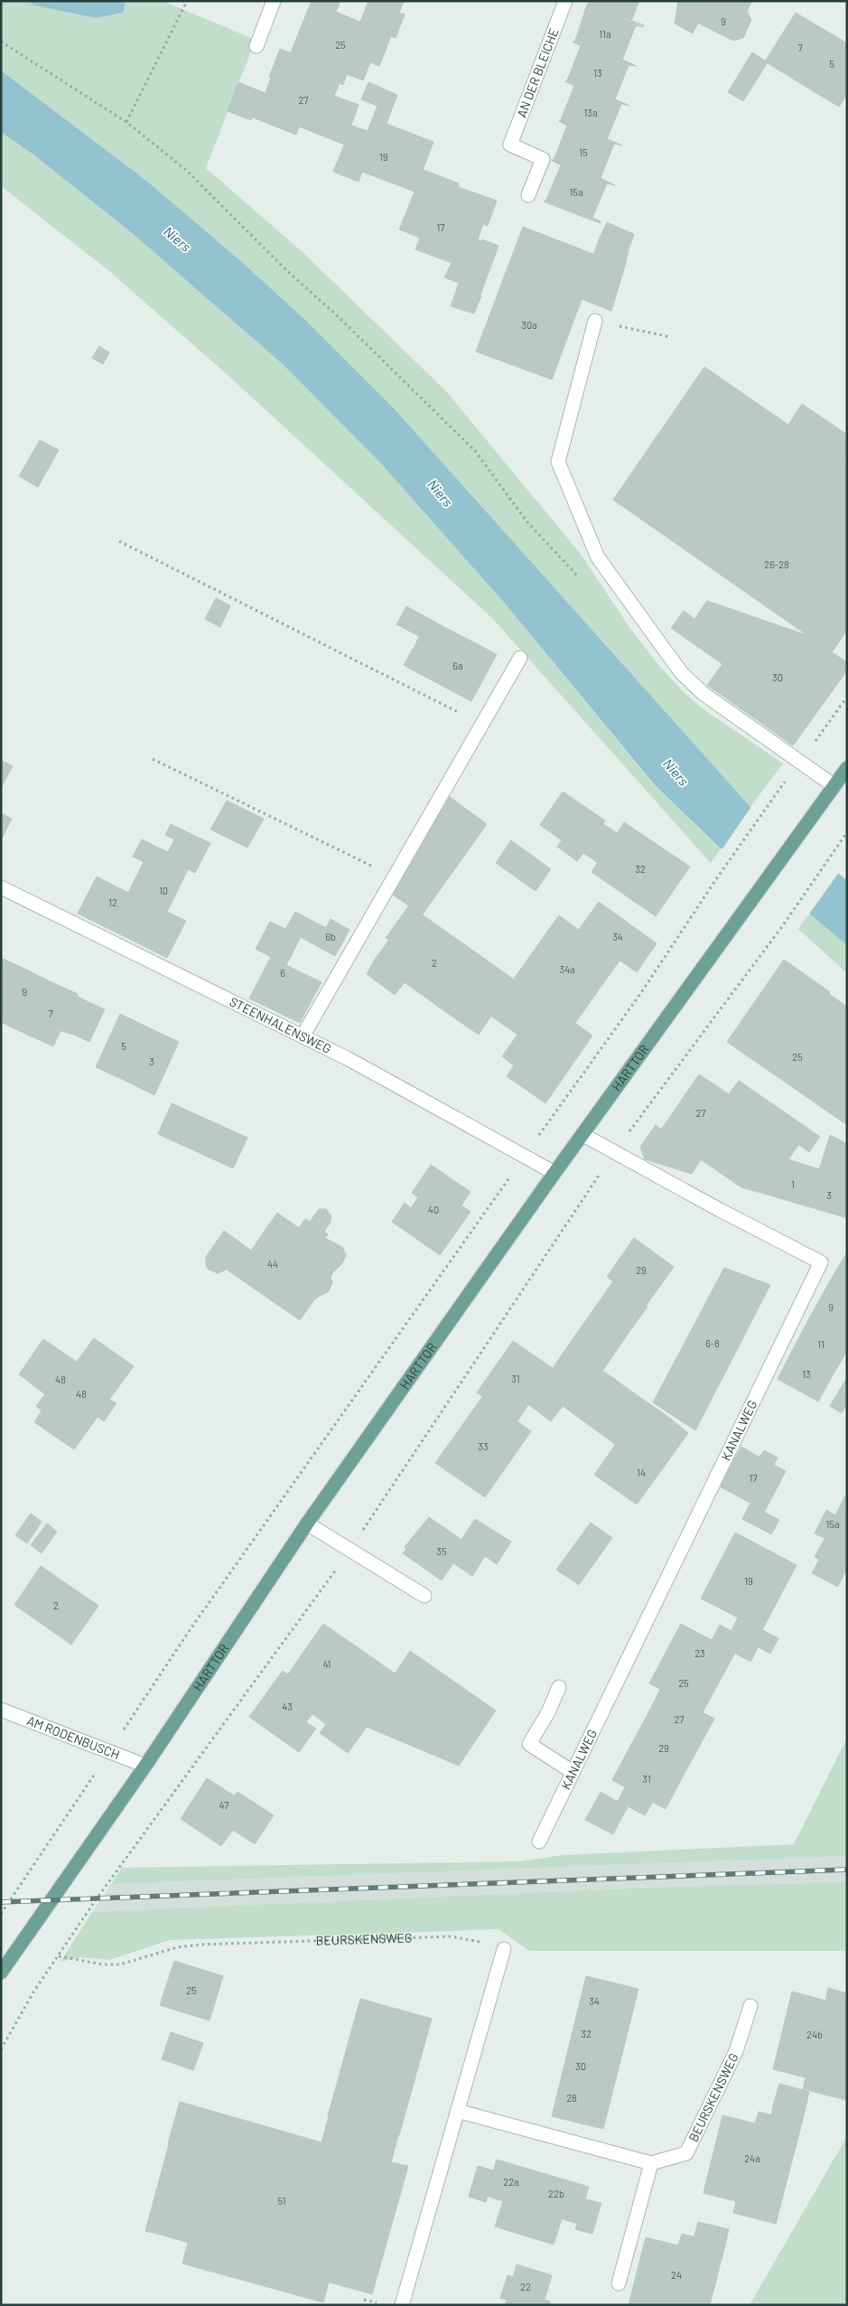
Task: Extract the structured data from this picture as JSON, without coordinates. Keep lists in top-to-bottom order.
{
  "streets": {
    "main road": ["HARTTOR"],
    "street": [
      "AN DER BLEICHE",
      "STEENHALENSWEG",
      "KANALWEG",
      "AM RODENBUSCH",
      "BEURSKENSWEG"
    ]
  },
  "crossings": [
    ["STEENHALENSWEG", "HARTTOR"],
    ["HARTTOR", "KANALWEG"],
    ["HARTTOR", "AM RODENBUSCH"]
  ],
  "water": ["Niers"],
  "house_numbers": [
    "9",
    "11a",
    "25",
    "7",
    "5",
    "13",
    "27",
    "13a",
    "15",
    "19",
    "15a",
    "17",
    "30a",
    "26-28",
    "6a",
    "30",
    "32",
    "10",
    "12",
    "6b",
    "34",
    "2",
    "34a",
    "6",
    "9",
    "7",
    "5",
    "25",
    "3",
    "27",
    "1",
    "3",
    "40",
    "44",
    "29",
    "9",
    "6-8",
    "11",
    "13",
    "31",
    "48",
    "48",
    "33",
    "14",
    "17",
    "15a",
    "35",
    "19",
    "2",
    "23",
    "41",
    "25",
    "43",
    "27",
    "29",
    "31",
    "47",
    "25",
    "34",
    "32",
    "24b",
    "30",
    "28",
    "24a",
    "22a",
    "22b",
    "51",
    "24",
    "22"
  ]
}
